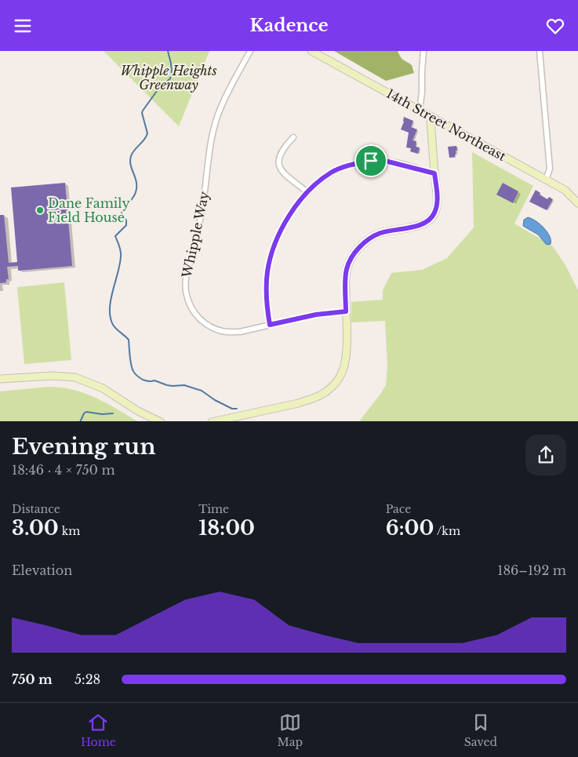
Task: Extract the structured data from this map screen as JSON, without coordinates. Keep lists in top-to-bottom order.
{
  "streets": {
    "street": ["14th Street Northeast", "Whipple Way"]
  },
  "parks": ["Whipple Heights Greenway"],
  "places": ["Dane Family Field House"],
  "page": {
    "header": "Kadence",
    "heading": ["Evening run", "18:46 · 4 × 750 m"],
    "stats": [
      ["Distance", "3.00 km"],
      ["Time", "18:00"],
      ["Pace", "6:00 /km"]
    ],
    "chart": ["Elevation", "186–192 m"],
    "list": [
      {
        "name": "750 m",
        "note": "5:28"
      }
    ],
    "tabs": ["Home", "Map", "Saved"]
  }
}
